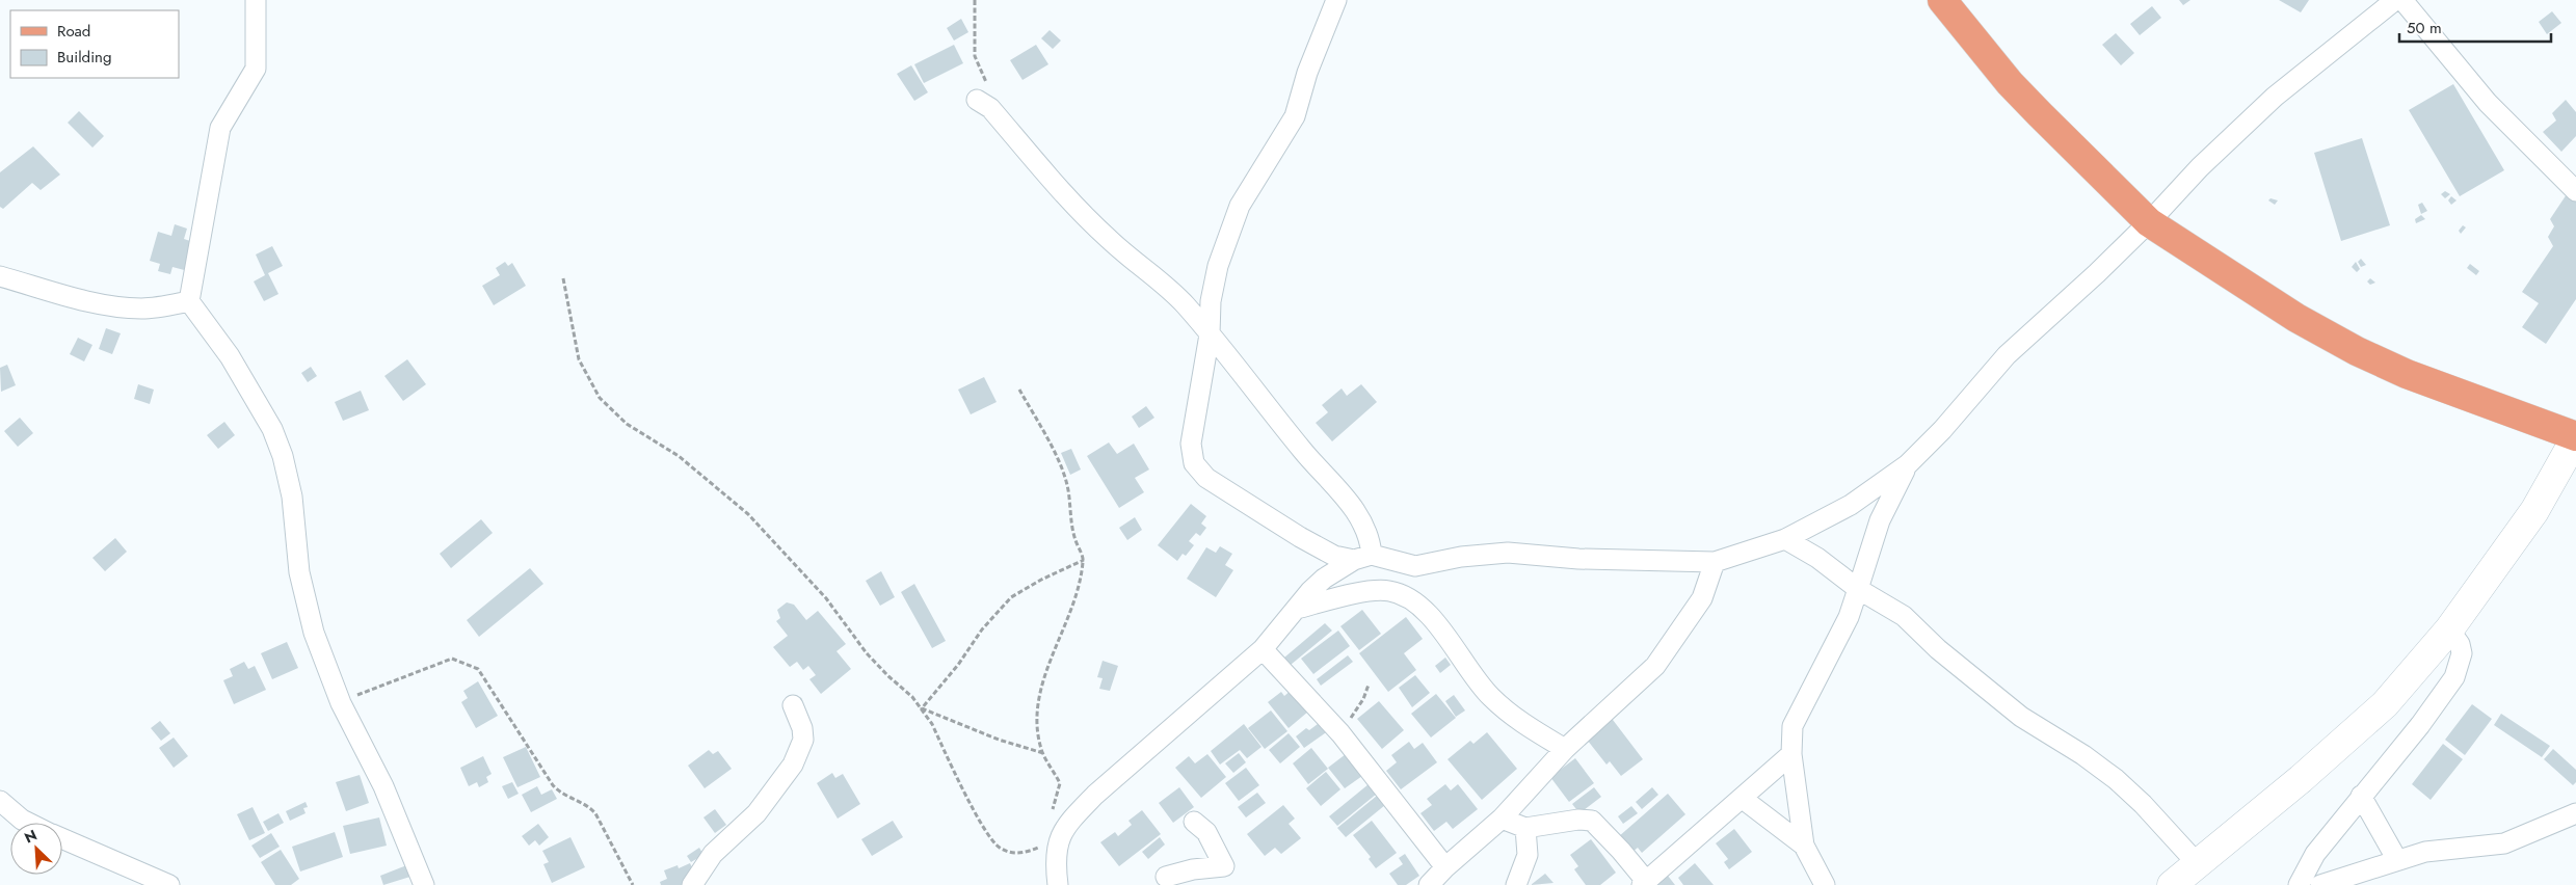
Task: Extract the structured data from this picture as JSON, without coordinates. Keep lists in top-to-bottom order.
{
  "legend": ["Road", "Building"],
  "scale_bar": "50 m",
  "north": "top left"
}
